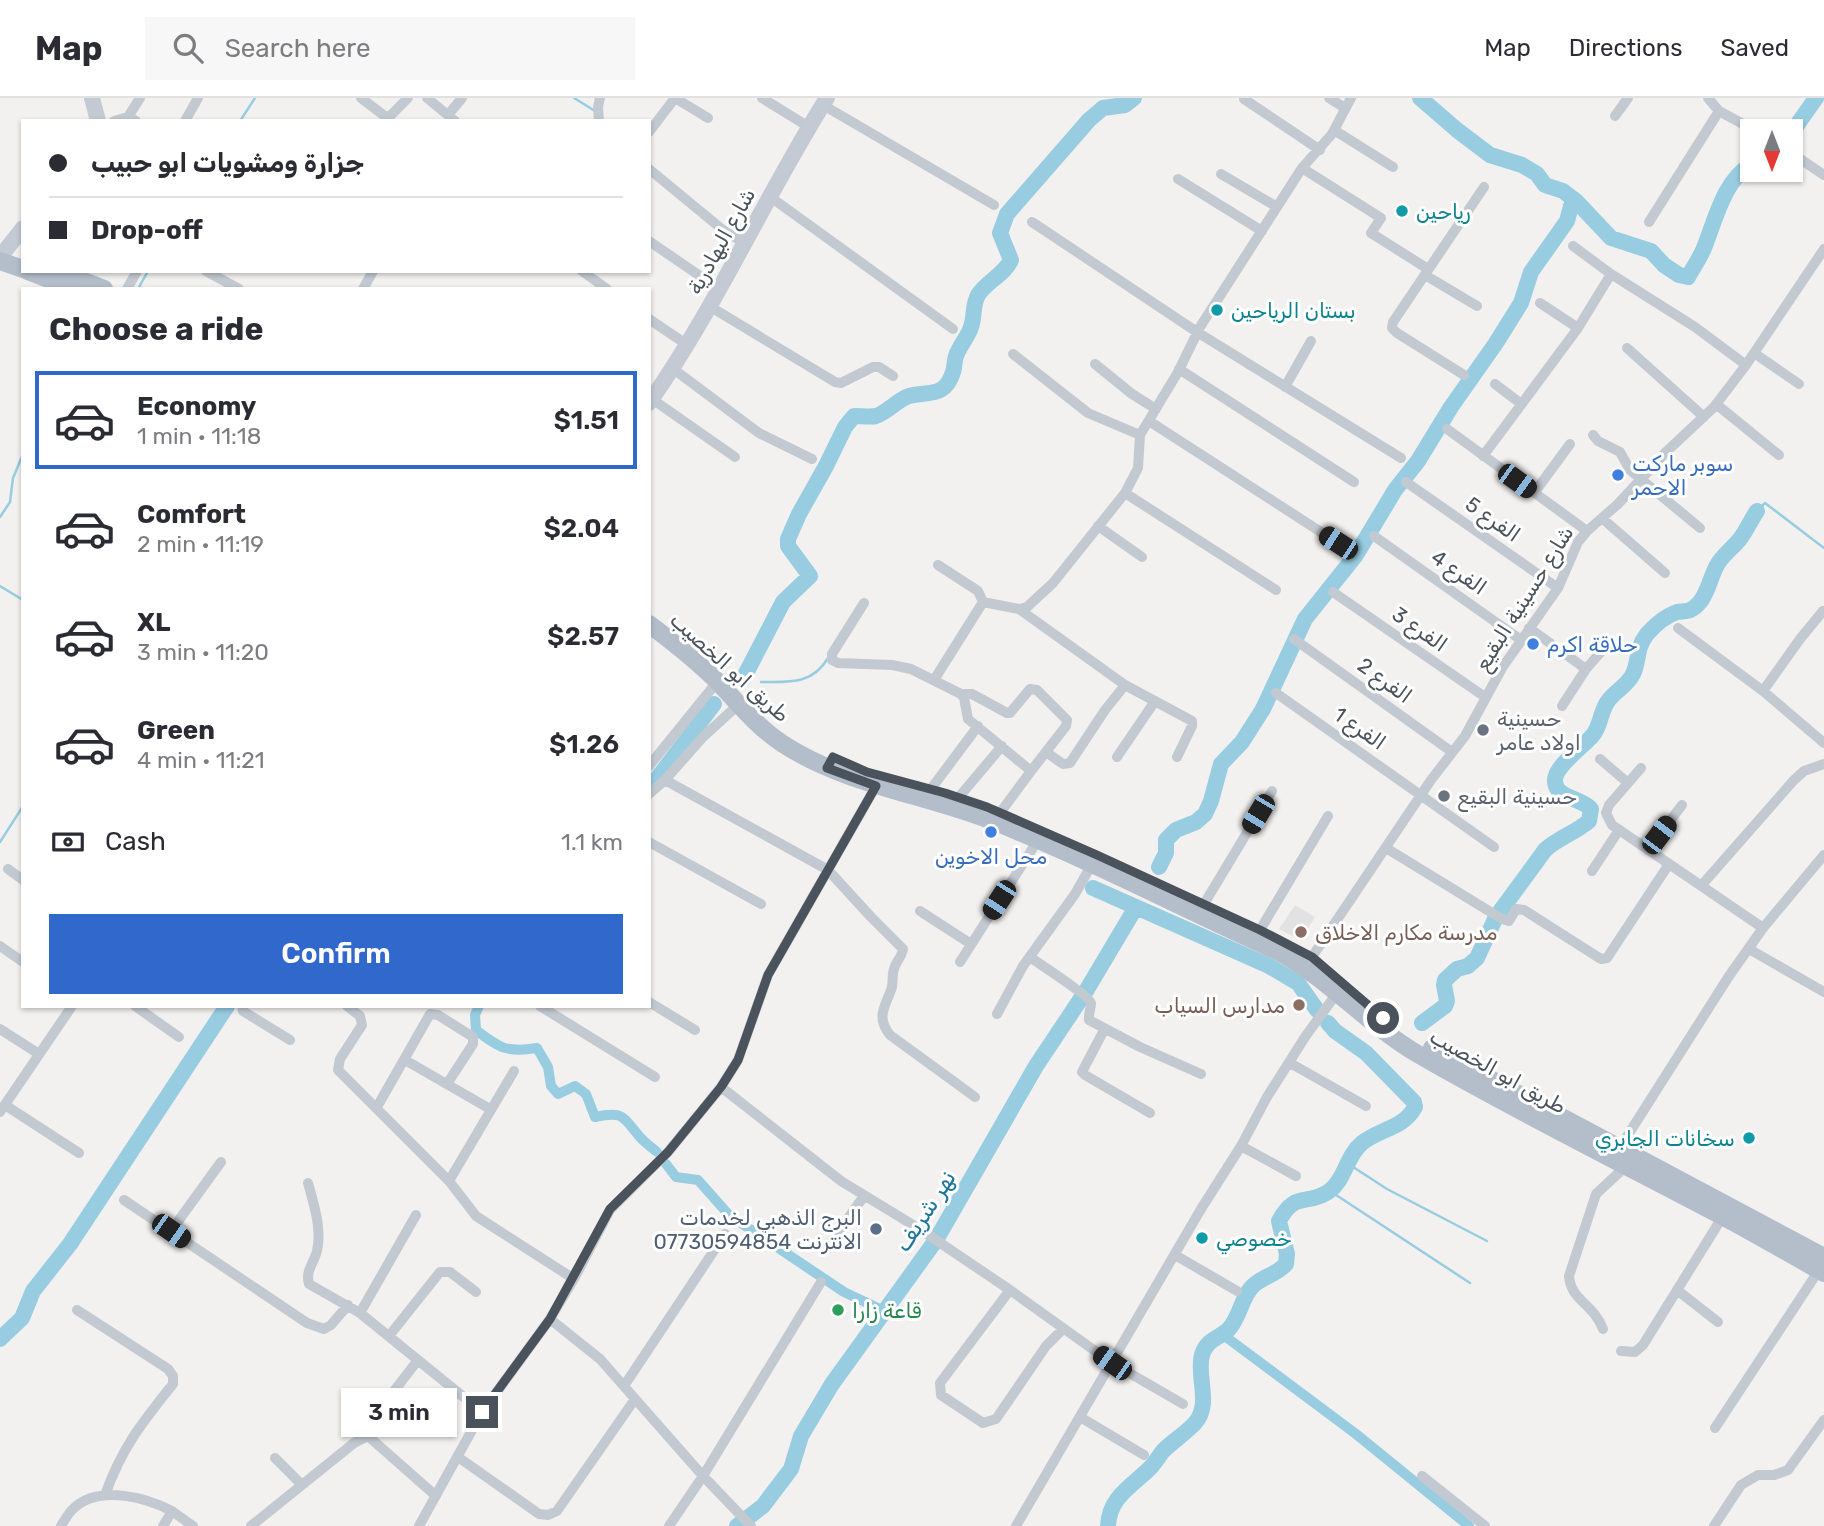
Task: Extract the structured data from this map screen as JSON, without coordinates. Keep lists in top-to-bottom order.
{
  "streets": {
    "main road": ["شارع البهادرية", "طريق ابو الخصيب"],
    "street": [
      "الفرع 5",
      "الفرع 4",
      "شارع حسينية البقيع",
      "الفرع 3",
      "الفرع 2",
      "الفرع 1"
    ]
  },
  "crossings": [
    ["الفرع 5", "شارع حسينية البقيع"],
    ["الفرع 4", "شارع حسينية البقيع"],
    ["شارع حسينية البقيع", "الفرع 3"],
    ["شارع حسينية البقيع", "طريق ابو الخصيب"],
    ["شارع حسينية البقيع", "الفرع 2"],
    ["شارع حسينية البقيع", "الفرع 1"]
  ],
  "water": ["نهر شريف"],
  "places": [
    "رياحين",
    "بستان الرياحين",
    "سوبر ماركت الاحمر",
    "حلاقة اكرم",
    "حسينية اولاد عامر",
    "حسينية البقيع",
    "محل الاخوين",
    "مدرسة مكارم الاخلاق",
    "مدارس السياب",
    "سخانات الجابري",
    "البرج الذهبي لخدمات الانترنت 07730594854",
    "خصوصي",
    "قاعة زارا"
  ],
  "north": "bottom",
  "page": {
    "header": "Map",
    "search": "Search here",
    "nav": ["Map", "Directions", "Saved"],
    "banner": ["جزارة ومشويات ابو حبيب", "Drop-off"],
    "heading": "Choose a ride",
    "list": [
      {
        "name": "Economy",
        "note": "1 min · 11:18",
        "value": "$1.51"
      },
      {
        "name": "Comfort",
        "note": "2 min · 11:19",
        "value": "$2.04"
      },
      {
        "name": "XL",
        "note": "3 min · 11:20",
        "value": "$2.57"
      },
      {
        "name": "Green",
        "note": "4 min · 11:21",
        "value": "$1.26"
      }
    ],
    "pay": ["Cash", "1.1 km"],
    "buttons": "Confirm",
    "bubble": "3 min"
  }
}
